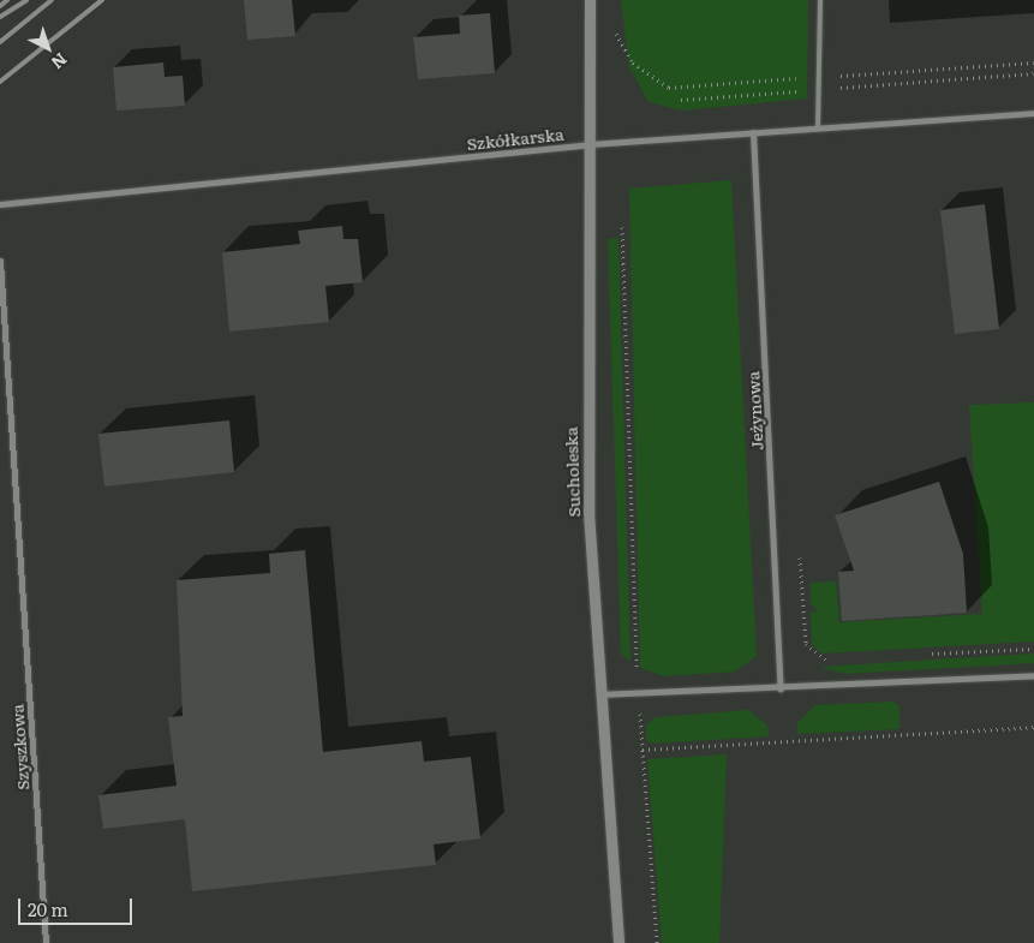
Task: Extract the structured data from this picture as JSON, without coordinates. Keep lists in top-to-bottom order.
{
  "streets": {
    "street": [
      "Szkółkarska",
      "Jeżynowa",
      "Sucholeska",
      "Szyszkowa"
    ]
  },
  "crossings": [
    ["Szkółkarska", "Jeżynowa"],
    ["Szkółkarska", "Sucholeska"]
  ],
  "scale_bar": "20 m",
  "north": "bottom right"
}
